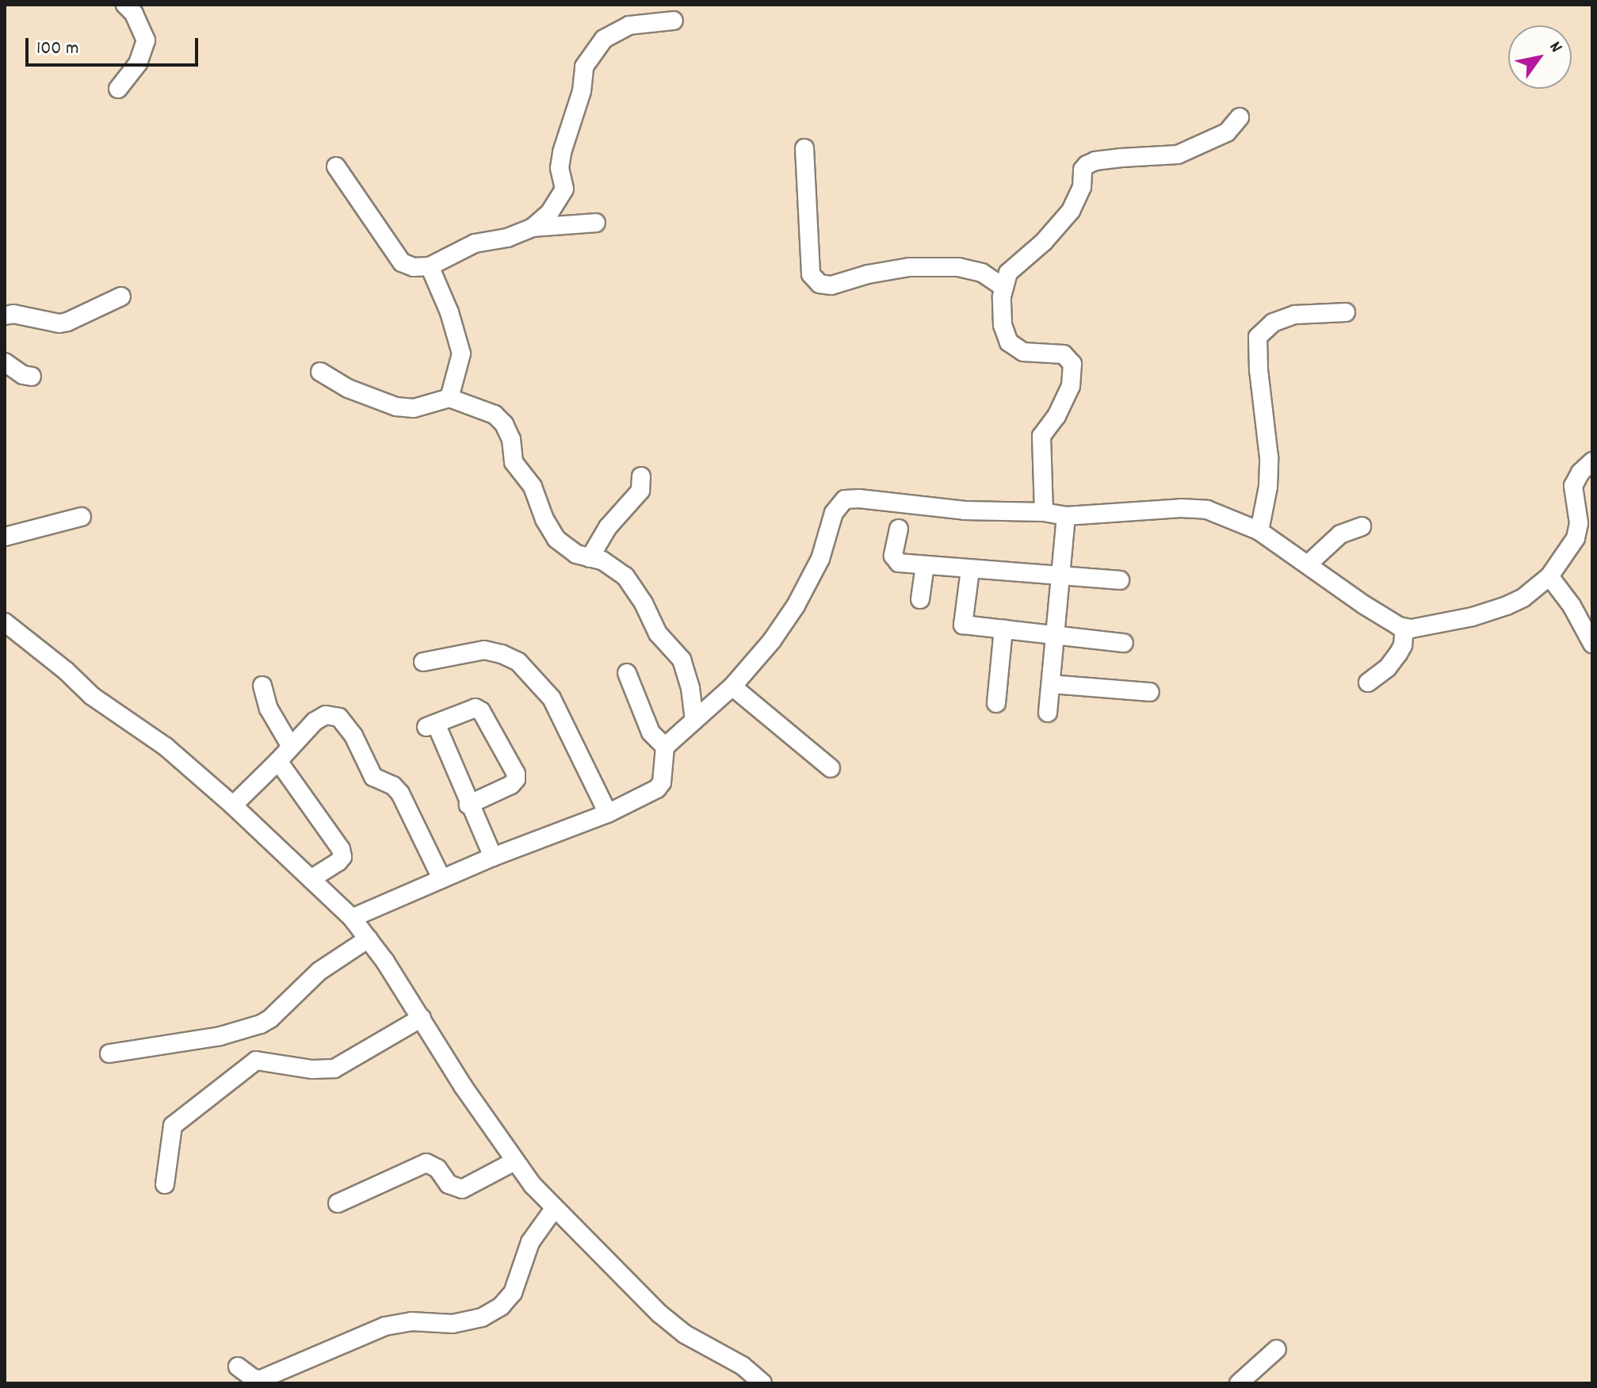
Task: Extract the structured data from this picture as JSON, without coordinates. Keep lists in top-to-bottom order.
{
  "scale_bar": "100 m",
  "north": "top right"
}
